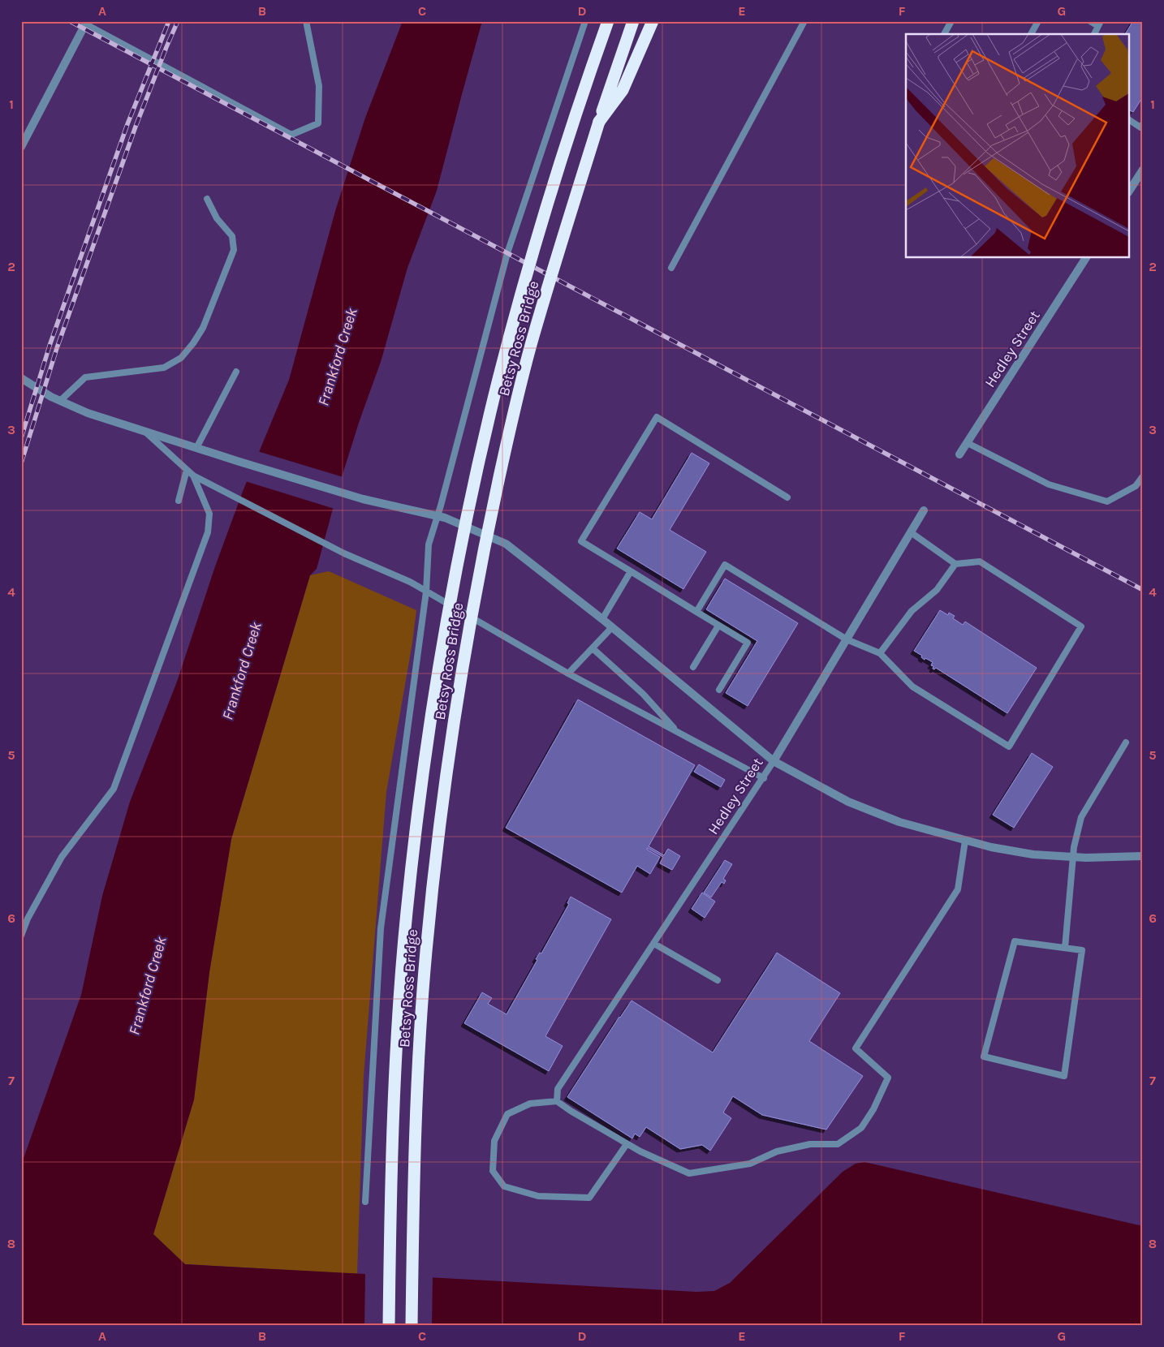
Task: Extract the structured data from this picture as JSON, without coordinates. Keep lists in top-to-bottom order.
{
  "streets": {
    "highway": ["Betsy Ross Bridge"],
    "street": ["Hedley Street"]
  },
  "water": ["Frankford Creek"],
  "grid": {
    "columns": [
      "A",
      "B",
      "C",
      "D",
      "E",
      "F",
      "G"
    ],
    "rows": [
      "1",
      "2",
      "3",
      "4",
      "5",
      "6",
      "7",
      "8"
    ]
  }
}
